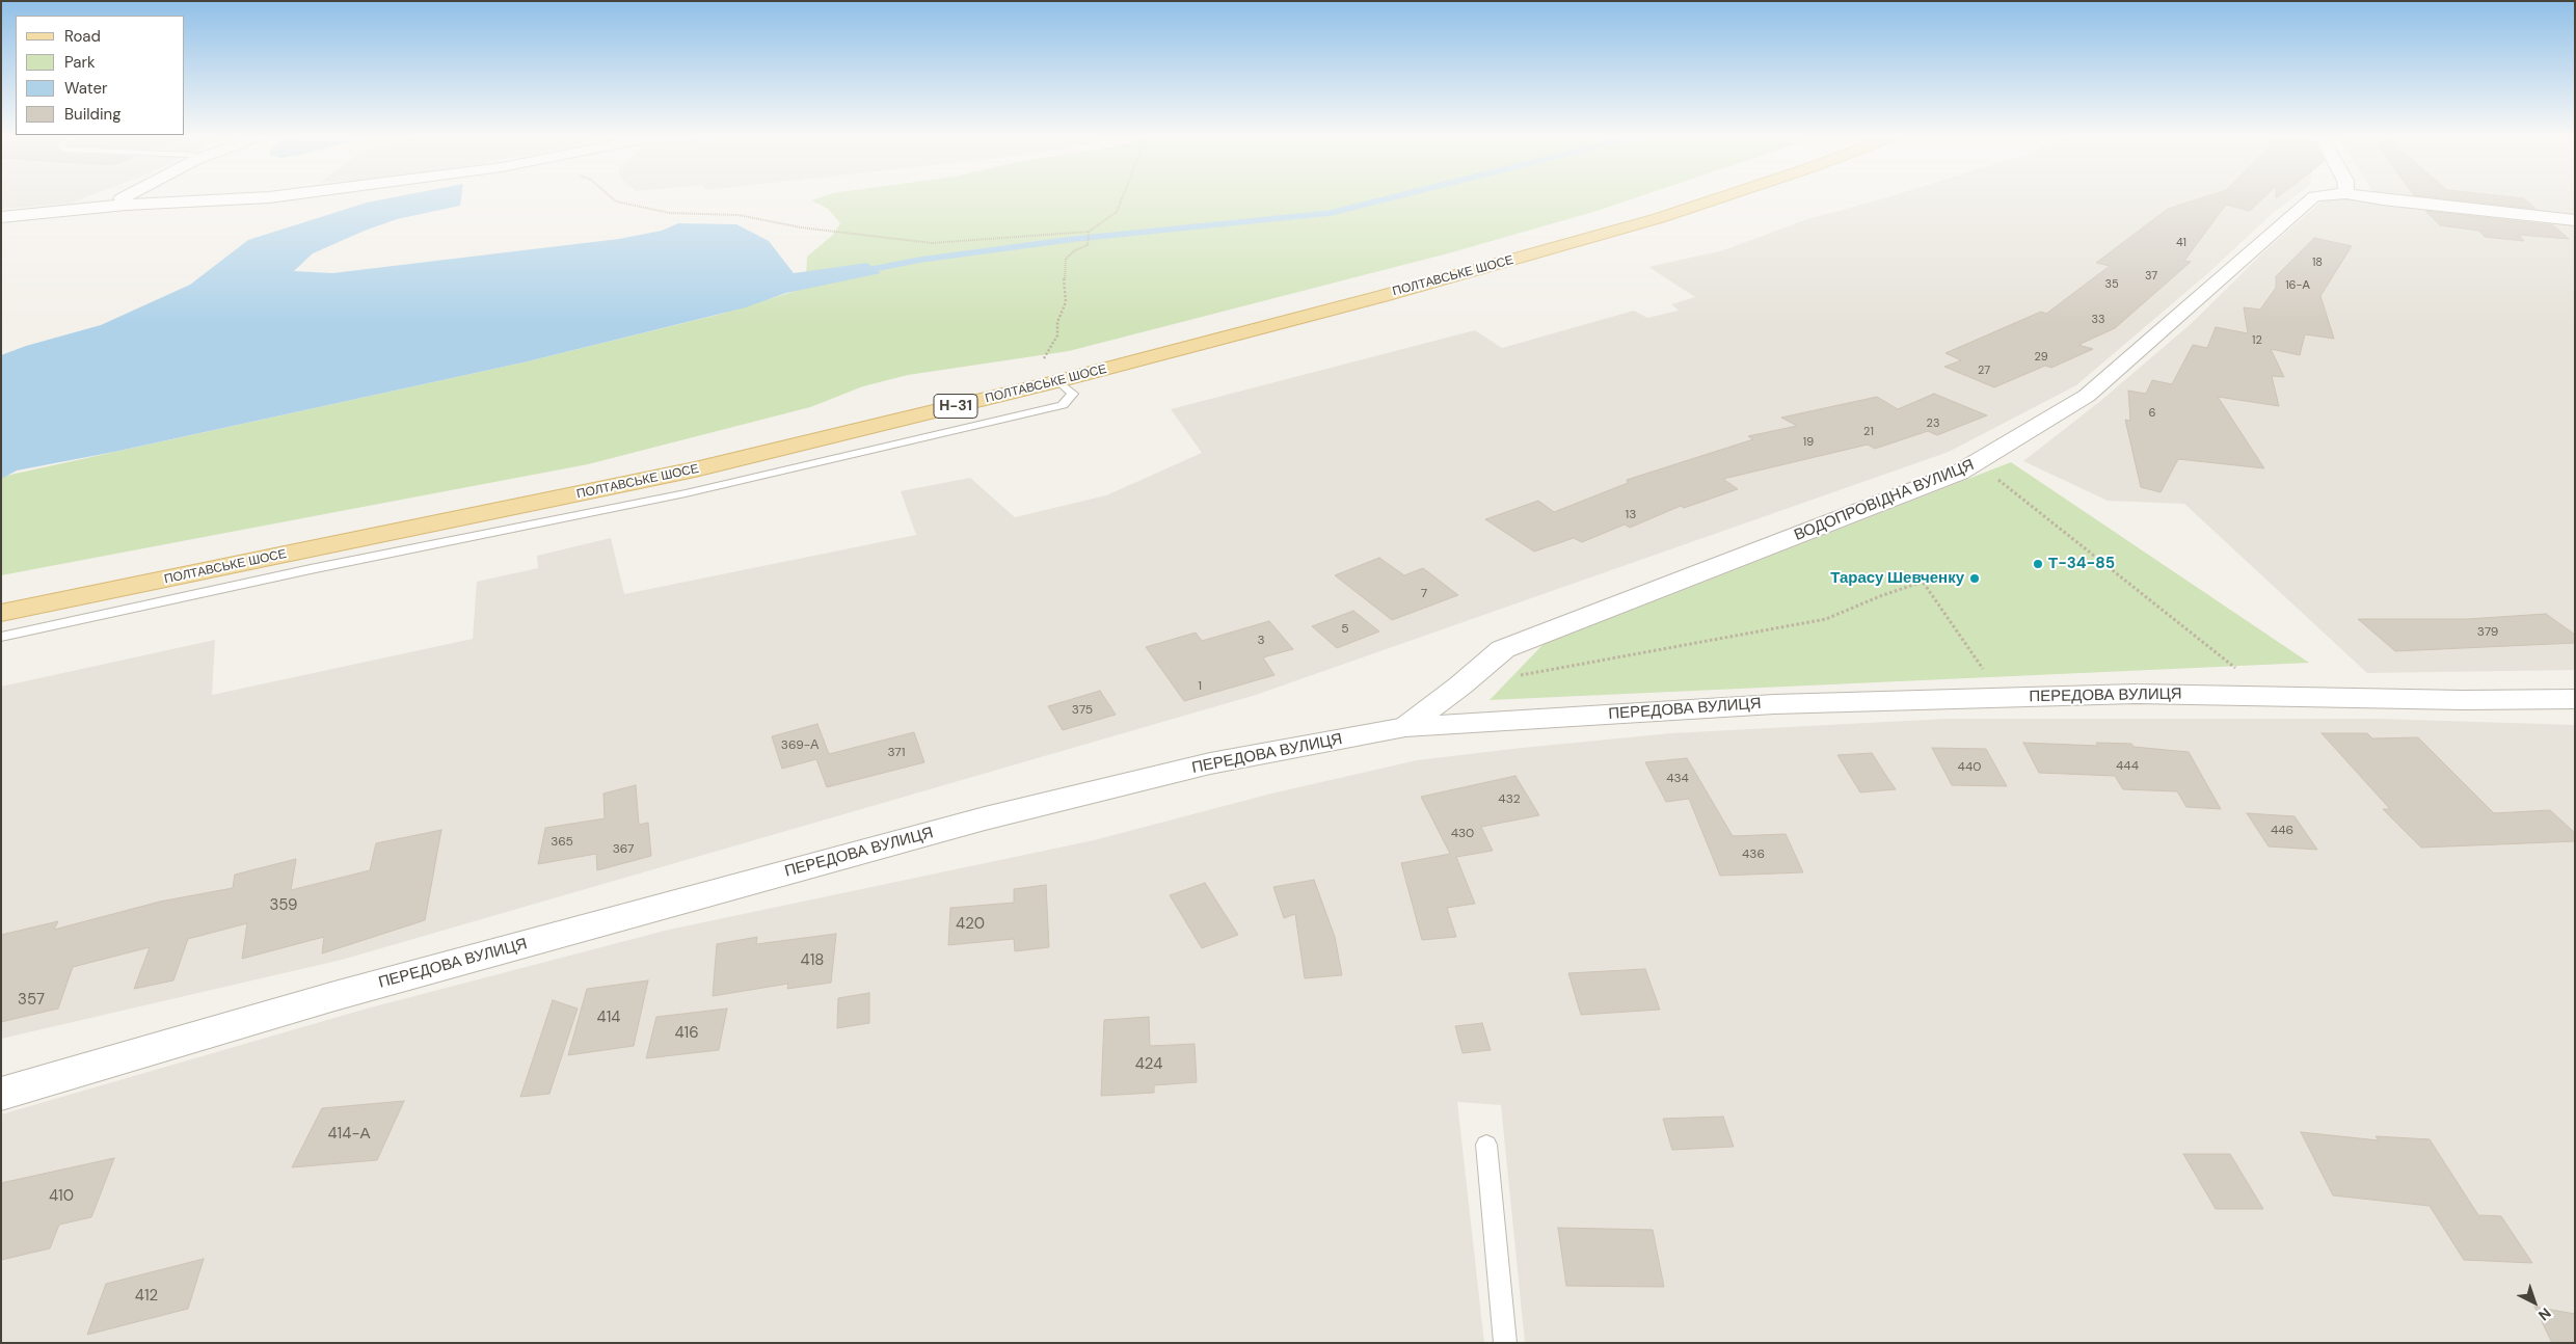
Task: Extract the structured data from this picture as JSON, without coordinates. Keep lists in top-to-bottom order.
{
  "streets": {
    "main road": ["ПОЛТАВСЬКЕ ШОСЕ", "Н-31"],
    "street": ["ВОДОПРОВІДНА ВУЛИЦЯ", "ПЕРЕДОВА ВУЛИЦЯ"]
  },
  "crossings": [
    ["ВОДОПРОВІДНА ВУЛИЦЯ", "ПЕРЕДОВА ВУЛИЦЯ"]
  ],
  "places": ["Т-34-85", "Тарасу Шевченку"],
  "house_numbers": [
    "41",
    "18",
    "37",
    "35",
    "16-А",
    "33",
    "12",
    "29",
    "27",
    "6",
    "23",
    "21",
    "19",
    "13",
    "7",
    "5",
    "379",
    "3",
    "1",
    "375",
    "369-А",
    "371",
    "444",
    "440",
    "434",
    "432",
    "446",
    "430",
    "365",
    "367",
    "436",
    "359",
    "420",
    "418",
    "357",
    "414",
    "416",
    "424",
    "414-А",
    "410",
    "412"
  ],
  "legend": [
    "Road",
    "Park",
    "Water",
    "Building"
  ],
  "north": "bottom right"
}
